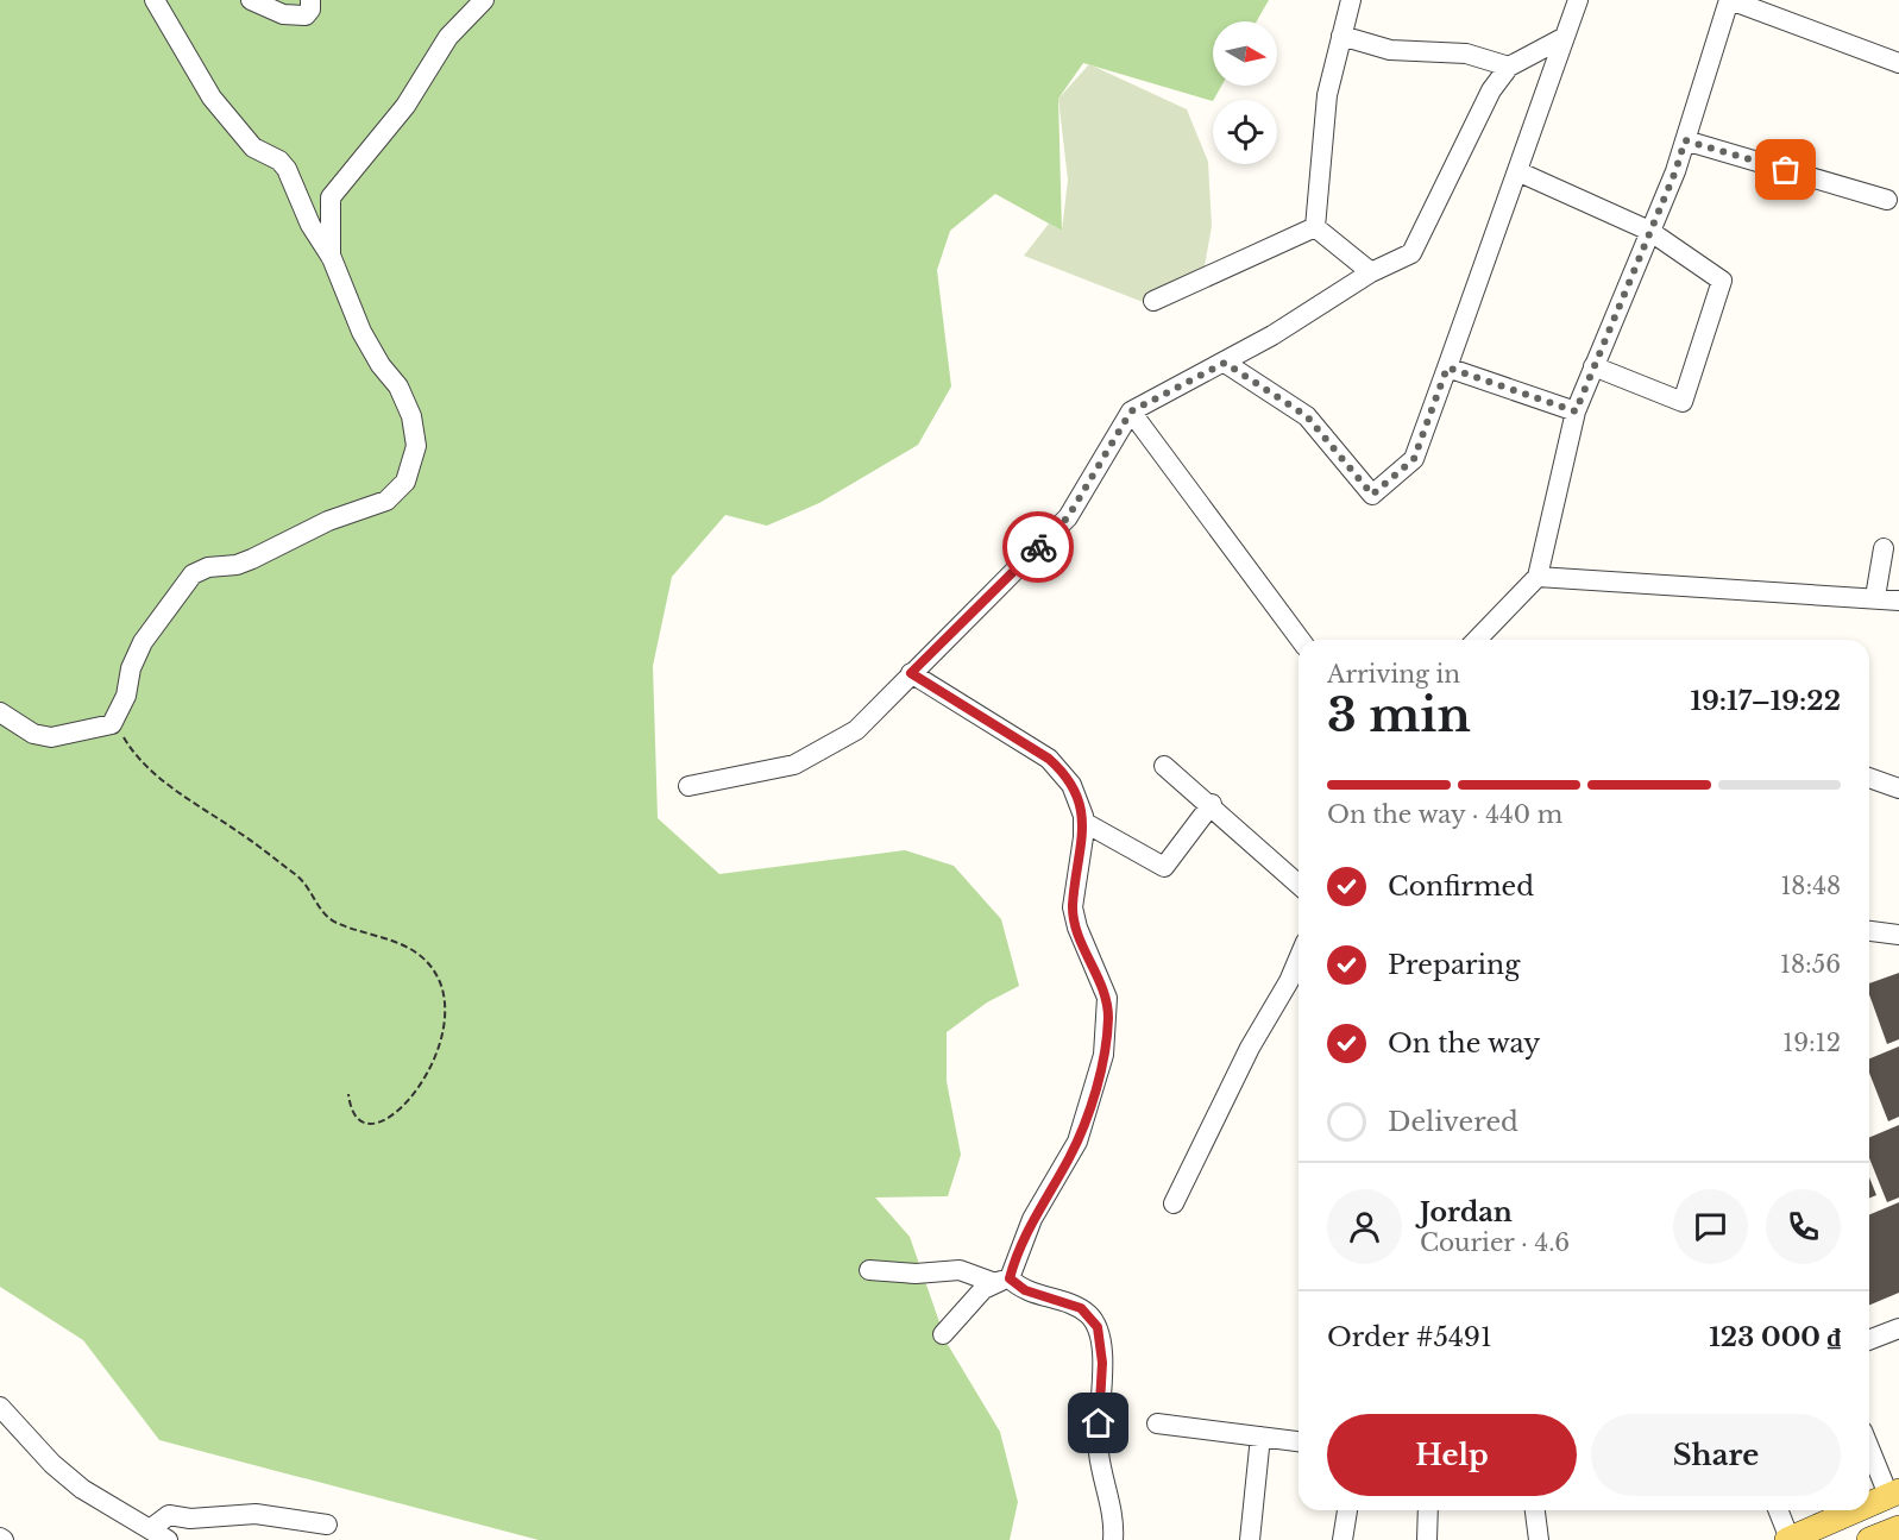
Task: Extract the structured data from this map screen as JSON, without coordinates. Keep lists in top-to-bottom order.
{
  "north": "right",
  "page": {
    "heading": ["3 min", "Arriving in", "19:17–19:22"],
    "panel": [
      "Jordan",
      "Courier · 4.6",
      "Order #5491",
      "123 000 ₫"
    ],
    "bar": "On the way · 440 m",
    "list": [
      ["Confirmed", "18:48"],
      ["Preparing", "18:56"],
      ["On the way", "19:12"],
      "Delivered"
    ],
    "buttons": ["Help", "Share"]
  }
}
